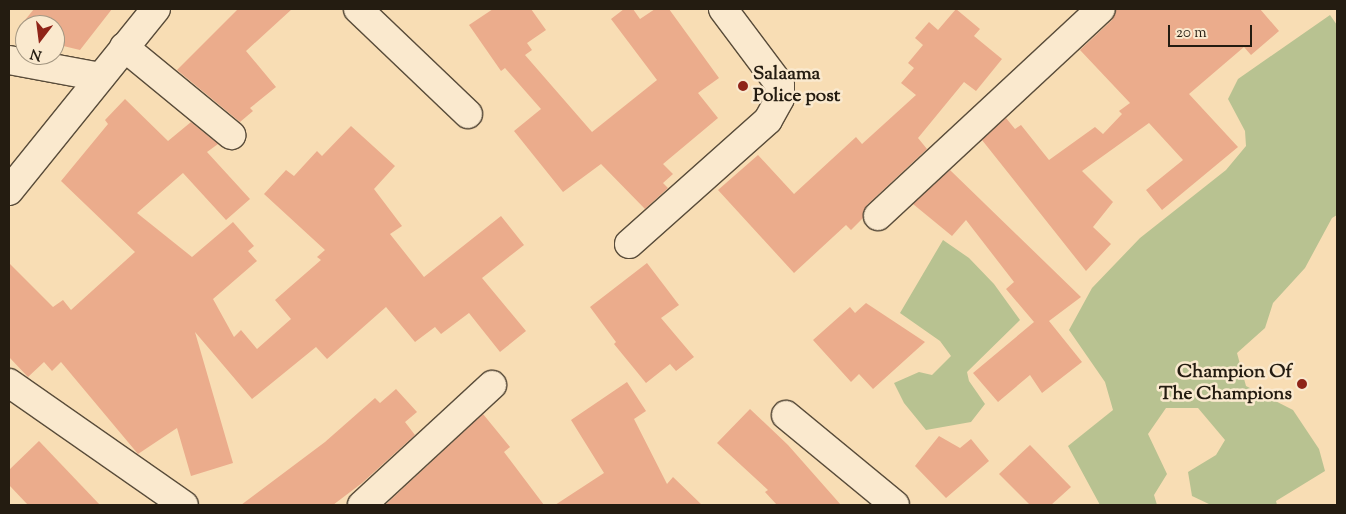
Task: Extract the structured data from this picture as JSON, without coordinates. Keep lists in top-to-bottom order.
{
  "places": ["Salaama Police post", "Champion Of The Champions"],
  "scale_bar": "20 m",
  "north": "bottom"
}
